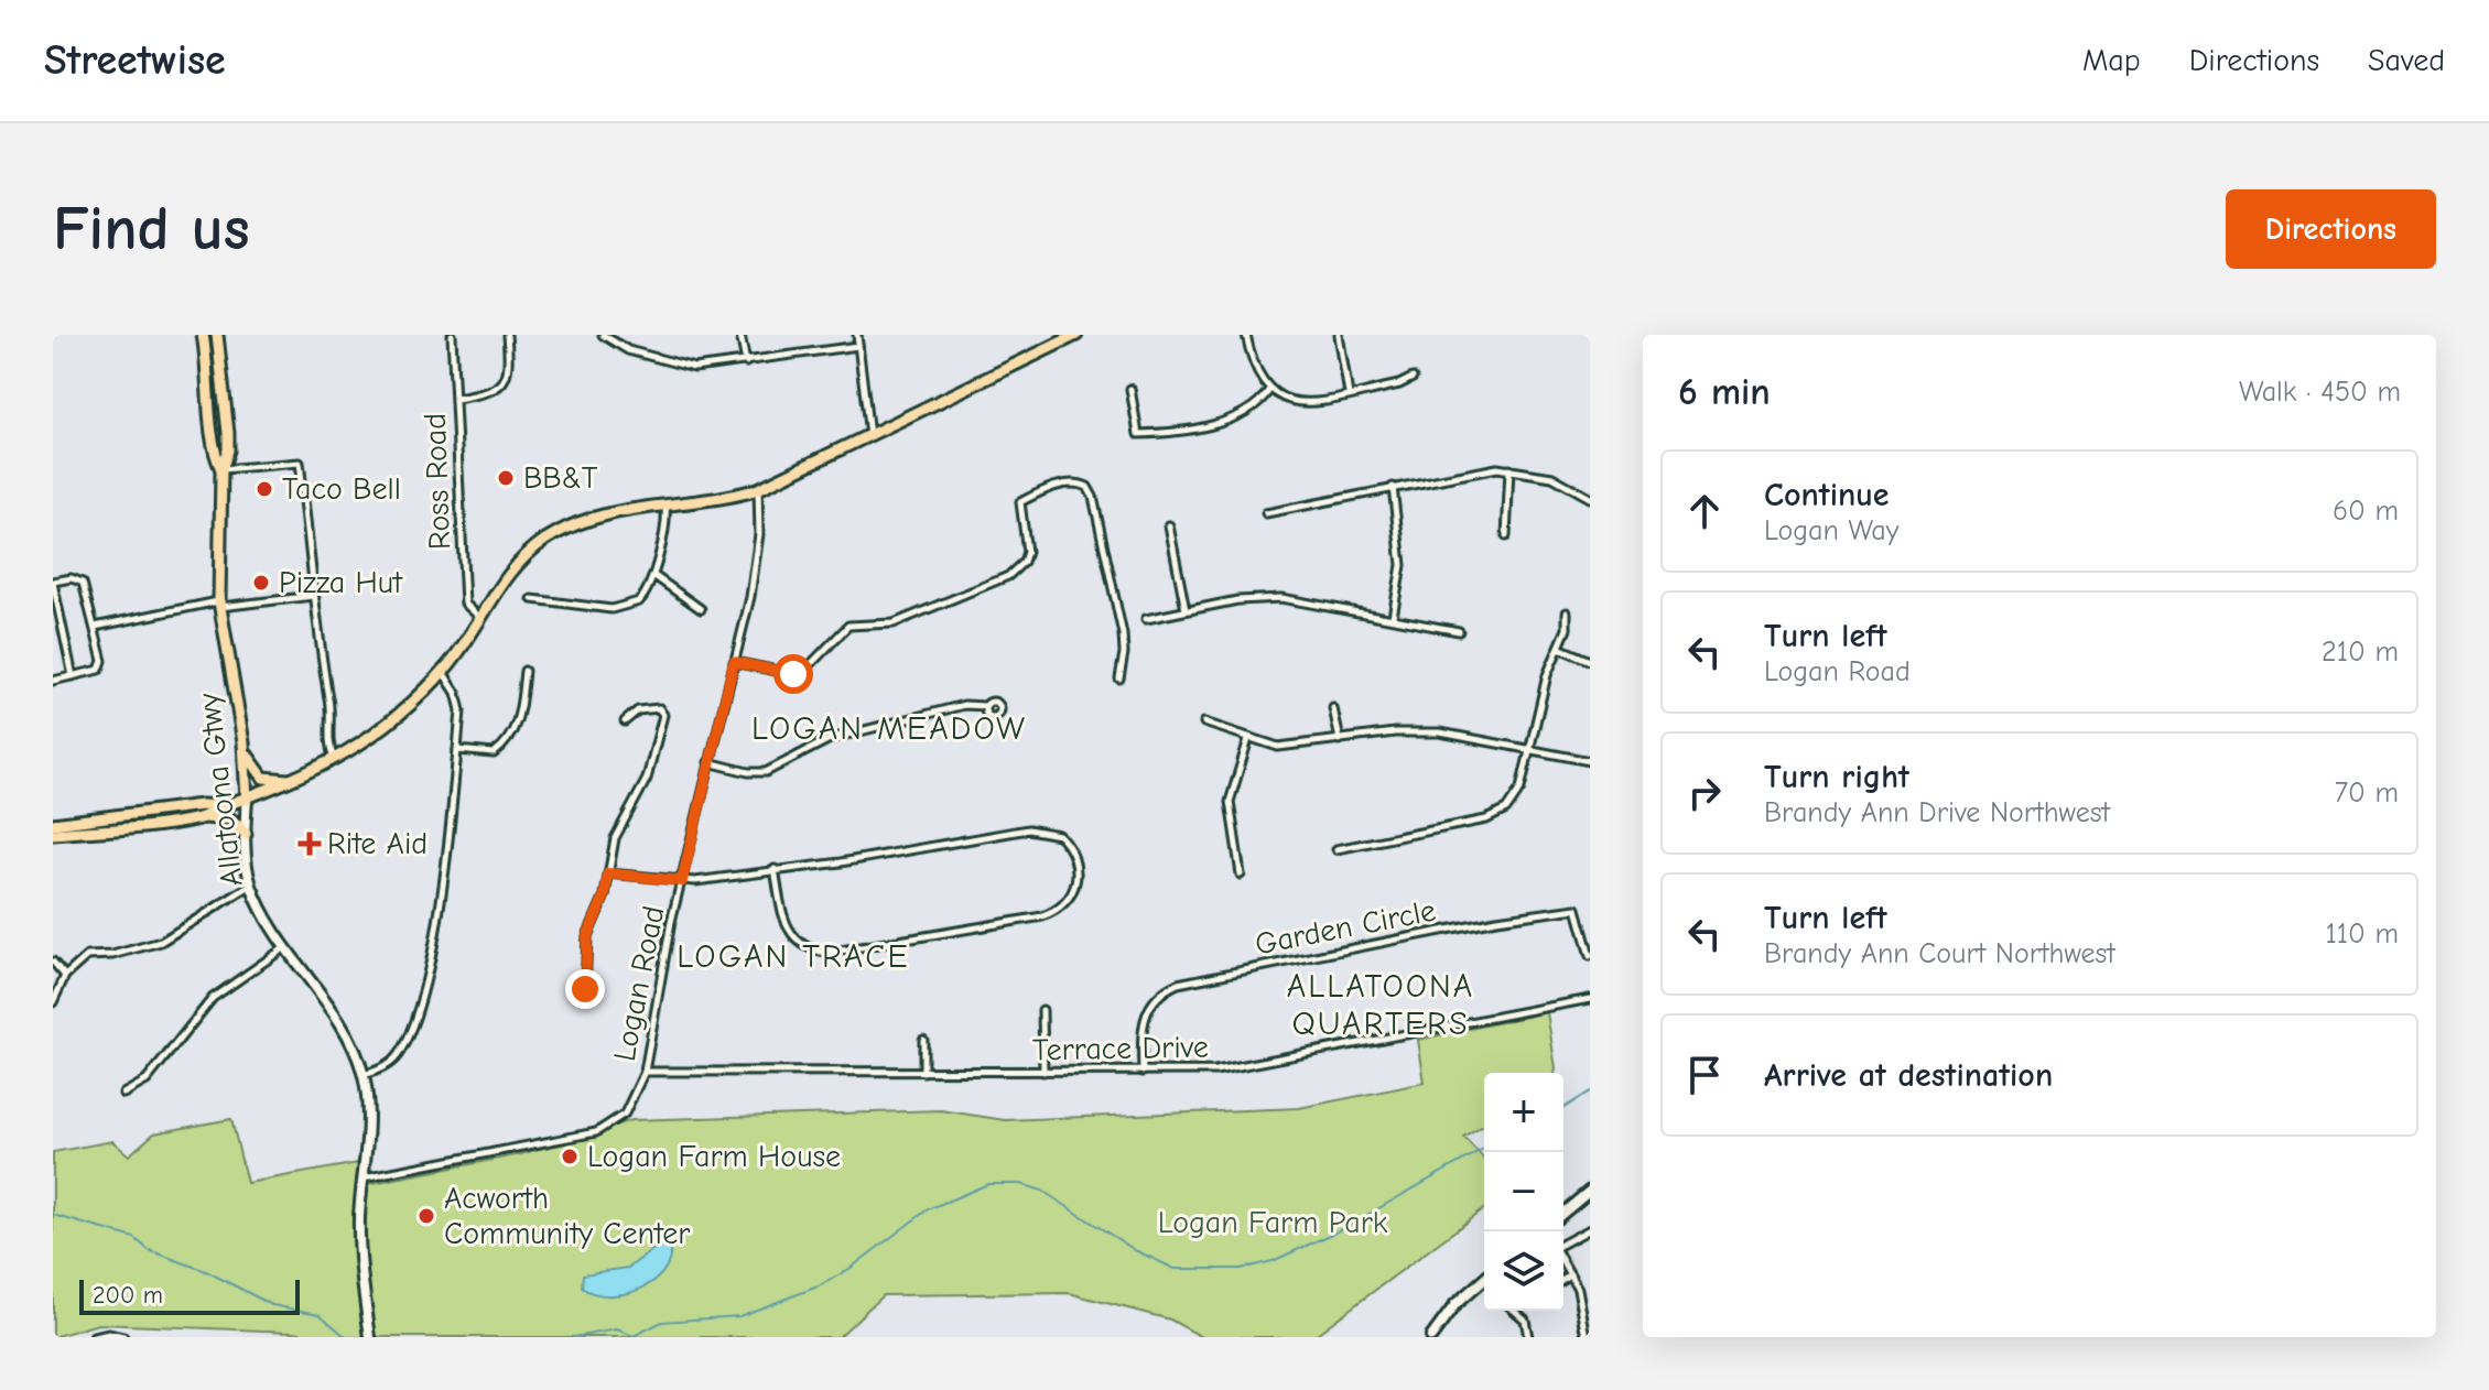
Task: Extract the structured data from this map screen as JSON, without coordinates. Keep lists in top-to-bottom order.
{
  "streets": {
    "main road": ["Allatoona Gtwy"],
    "street": [
      "Ross Road",
      "Garden Circle",
      "Logan Road",
      "Terrace Drive"
    ]
  },
  "crossings": [
    ["Allatoona Gtwy", "Logan Road"],
    ["Garden Circle", "Terrace Drive"],
    ["Logan Road", "Terrace Drive"]
  ],
  "districts": ["LOGAN MEADOW", "LOGAN TRACE", "ALLATOONA QUARTERS"],
  "parks": ["Logan Farm Park"],
  "places": {
    "other": [
      "BB&T",
      "Taco Bell",
      "Pizza Hut",
      "Logan Farm House",
      "Acworth Community Center"
    ],
    "health": ["Rite Aid"]
  },
  "scale_bar": "200 m",
  "page": {
    "header": "Streetwise",
    "nav": ["Map", "Directions", "Saved"],
    "buttons": "Directions",
    "title": "Find us",
    "heading": ["6 min", "Walk · 450 m"],
    "list": [
      ["Continue", "Logan Way", "60 m"],
      ["Turn left", "Logan Road", "210 m"],
      ["Turn right", "Brandy Ann Drive Northwest", "70 m"],
      ["Turn left", "Brandy Ann Court Northwest", "110 m"],
      "Arrive at destination"
    ],
    "map_buttons": ["+", "−"],
    "scale": "200 m"
  }
}
